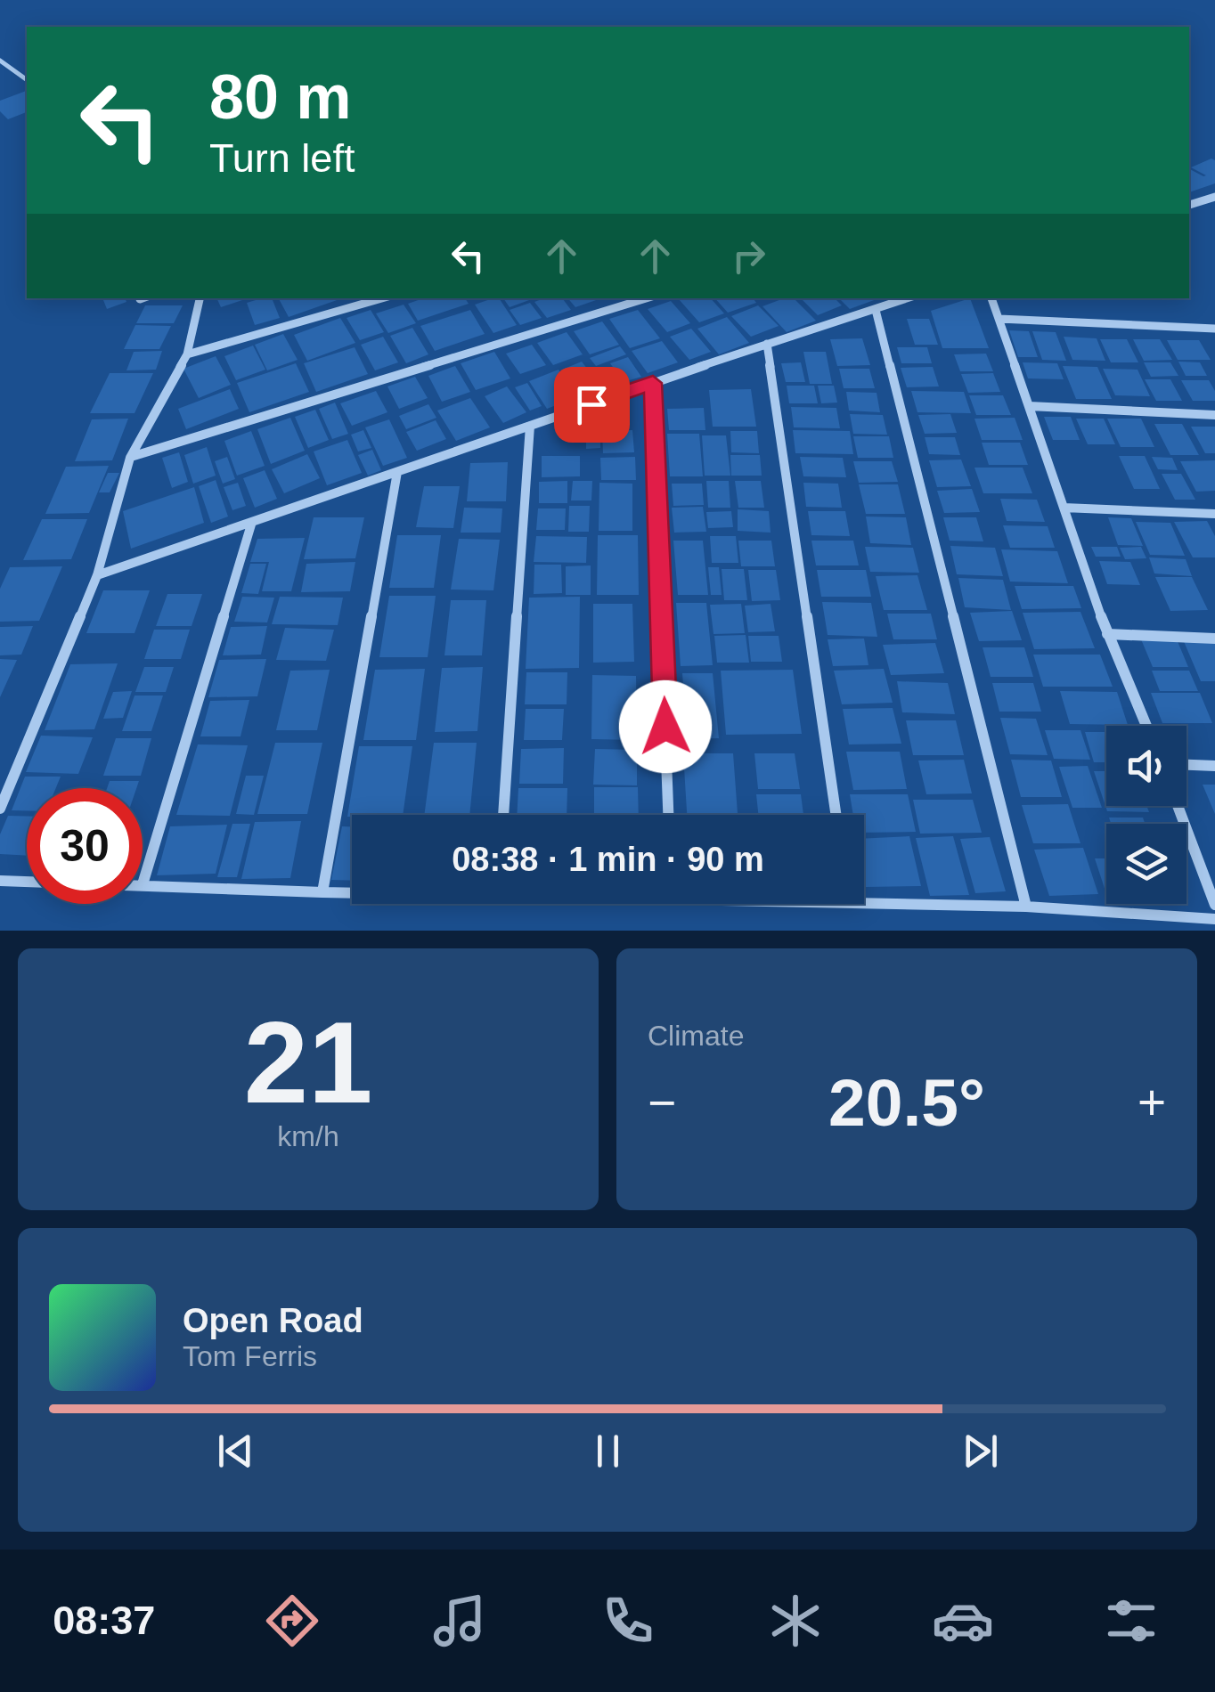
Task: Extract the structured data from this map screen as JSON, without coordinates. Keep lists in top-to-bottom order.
{
  "page": {
    "turn": ["80 m", "Turn left"],
    "limit": "30",
    "trip": "08:38 · 1 min · 90 m",
    "tile": [
      ["21", "km/h"],
      "Climate"
    ],
    "heat": ["−", "20.5°", "+"],
    "song": ["Open Road", "Tom Ferris"],
    "tabs": "08:37"
  }
}
